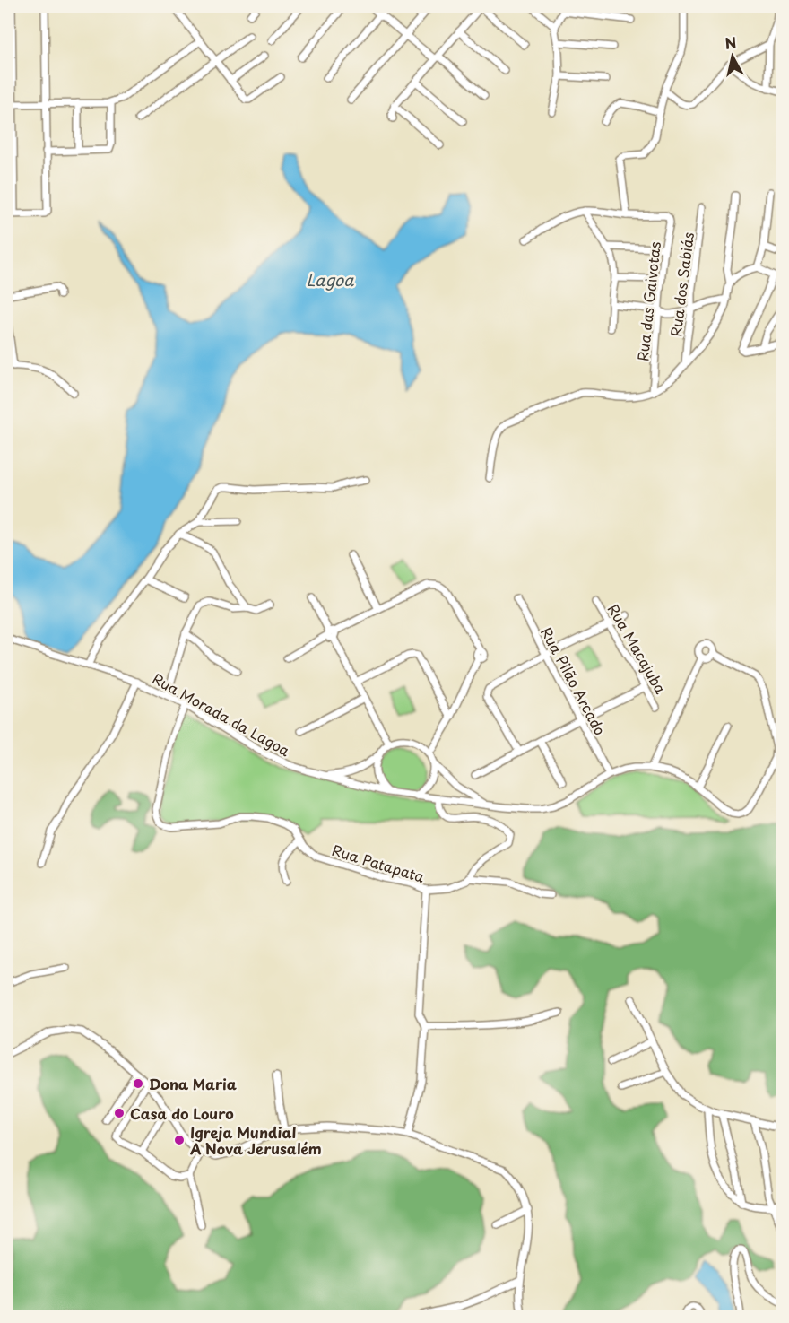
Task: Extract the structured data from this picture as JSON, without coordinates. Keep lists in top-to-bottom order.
{
  "streets": {
    "street": [
      "Rua dos Sabiás",
      "Rua das Gaivotas",
      "Rua Macajuba",
      "Rua Pilão Arcado",
      "Rua Morada da Lagoa",
      "Rua Patapata"
    ]
  },
  "crossings": [
    ["Rua Pilão Arcado", "Rua Morada da Lagoa"],
    ["Rua Morada da Lagoa", "Rua Patapata"]
  ],
  "water": ["Lagoa"],
  "places": ["Dona Maria", "Casa do Louro", "Igreja Mundial A Nova Jerusalém"],
  "north": "top"
}
